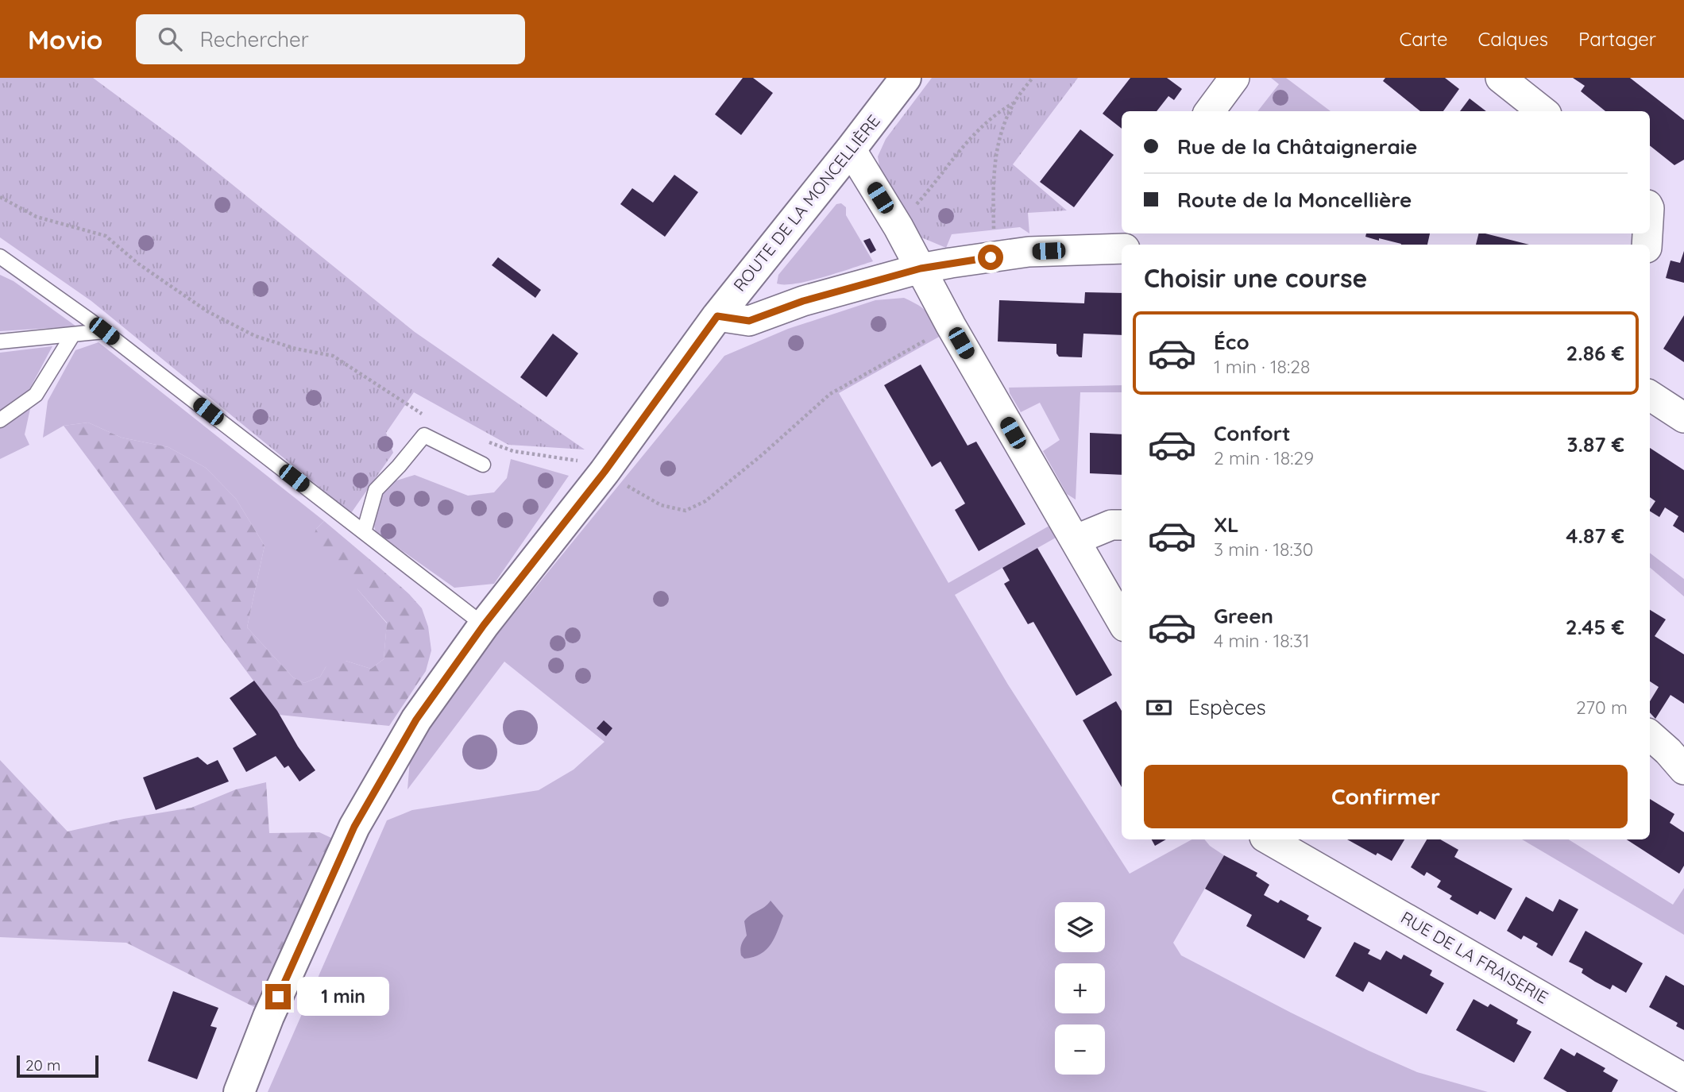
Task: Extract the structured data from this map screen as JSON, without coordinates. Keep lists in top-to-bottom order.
{
  "streets": {
    "street": ["ROUTE DE LA MONCELLIÈRE", "RUE DE LA FRAISERIE"]
  },
  "scale_bar": "20 m",
  "page": {
    "header": "Movio",
    "search": "Rechercher",
    "nav": ["Carte", "Calques", "Partager"],
    "banner": ["Rue de la Châtaigneraie", "Route de la Moncellière"],
    "heading": "Choisir une course",
    "list": [
      {
        "name": "Éco",
        "note": "1 min · 18:28",
        "value": "2.86 €"
      },
      {
        "name": "Confort",
        "note": "2 min · 18:29",
        "value": "3.87 €"
      },
      {
        "name": "XL",
        "note": "3 min · 18:30",
        "value": "4.87 €"
      },
      {
        "name": "Green",
        "note": "4 min · 18:31",
        "value": "2.45 €"
      }
    ],
    "pay": ["Espèces", "270 m"],
    "buttons": "Confirmer",
    "map_buttons": ["+", "−"],
    "bubble": "1 min",
    "scale": "20 m"
  }
}
